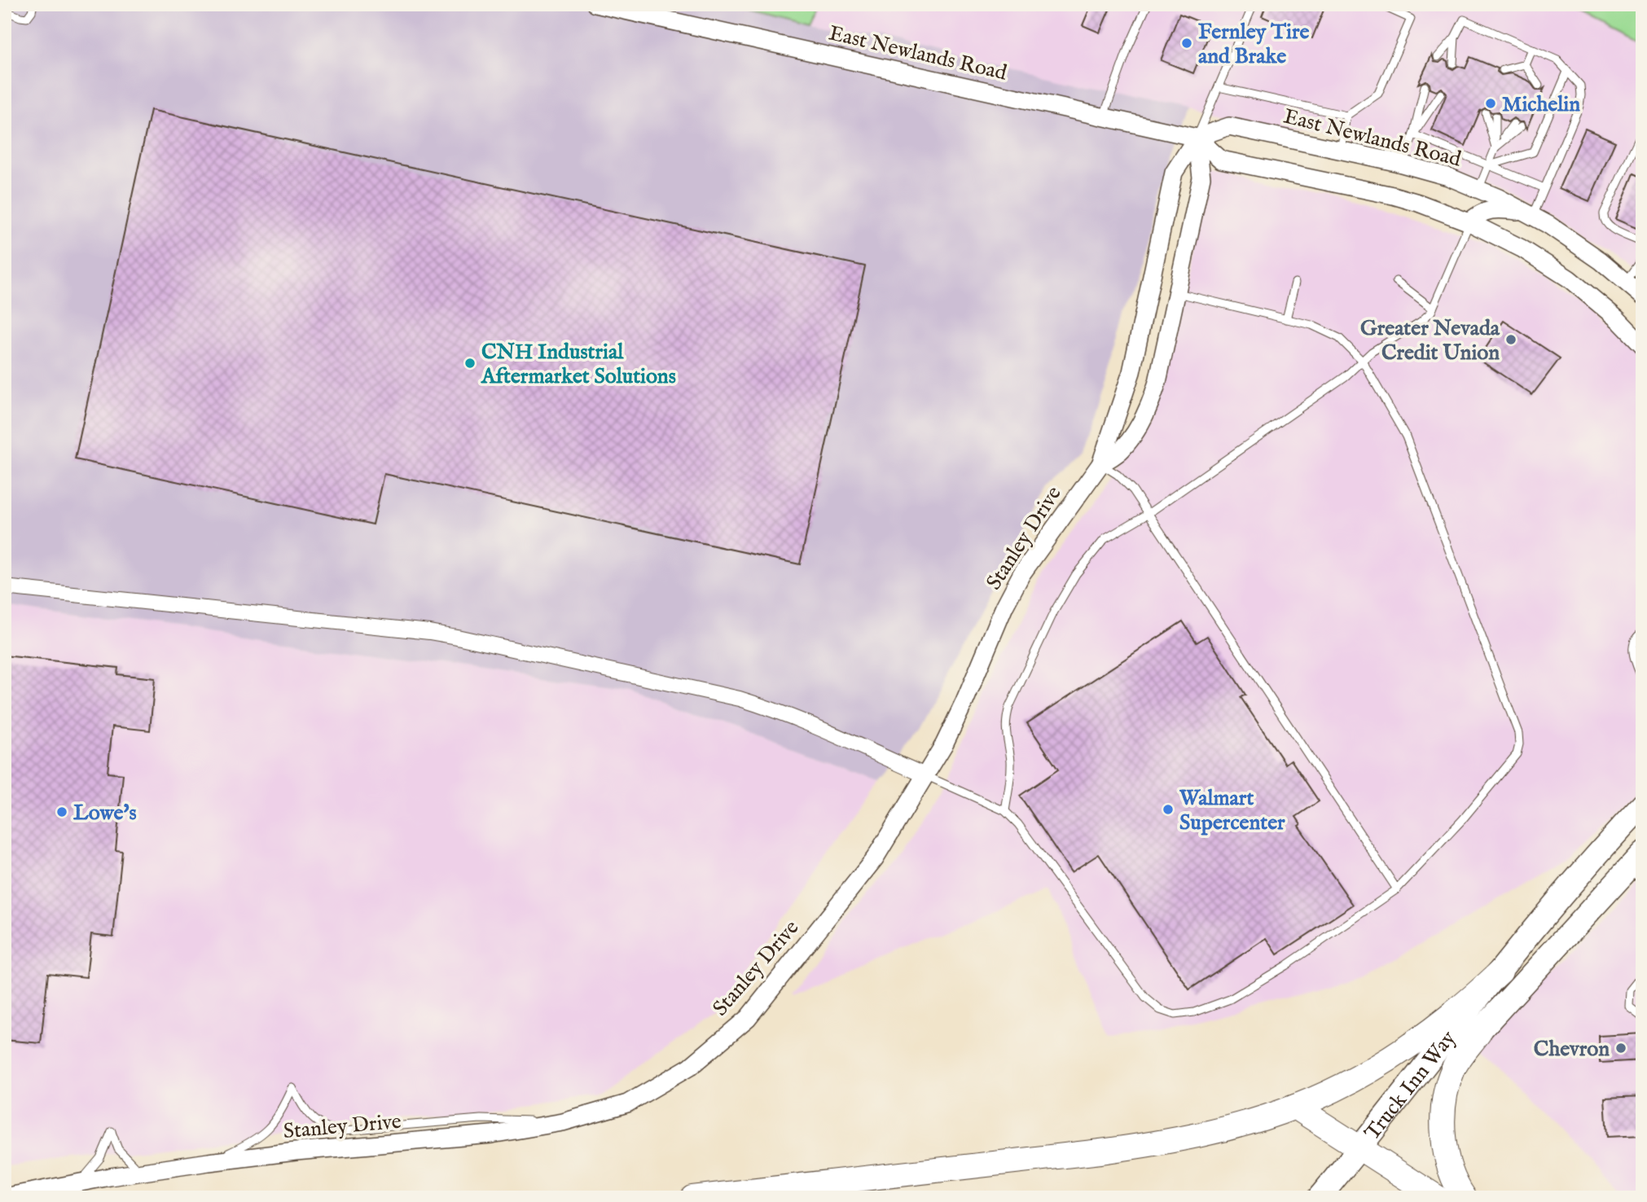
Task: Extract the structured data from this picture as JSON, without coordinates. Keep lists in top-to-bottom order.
{
  "streets": {
    "highway": ["Truck Inn Way"],
    "street": ["East Newlands Road", "Stanley Drive"]
  },
  "crossings": [
    ["East Newlands Road", "Stanley Drive"]
  ],
  "places": [
    "Fernley Tire and Brake",
    "Michelin",
    "Greater Nevada Credit Union",
    "CNH Industrial Aftermarket Solutions",
    "Walmart Supercenter",
    "Lowe's",
    "Chevron"
  ]
}
